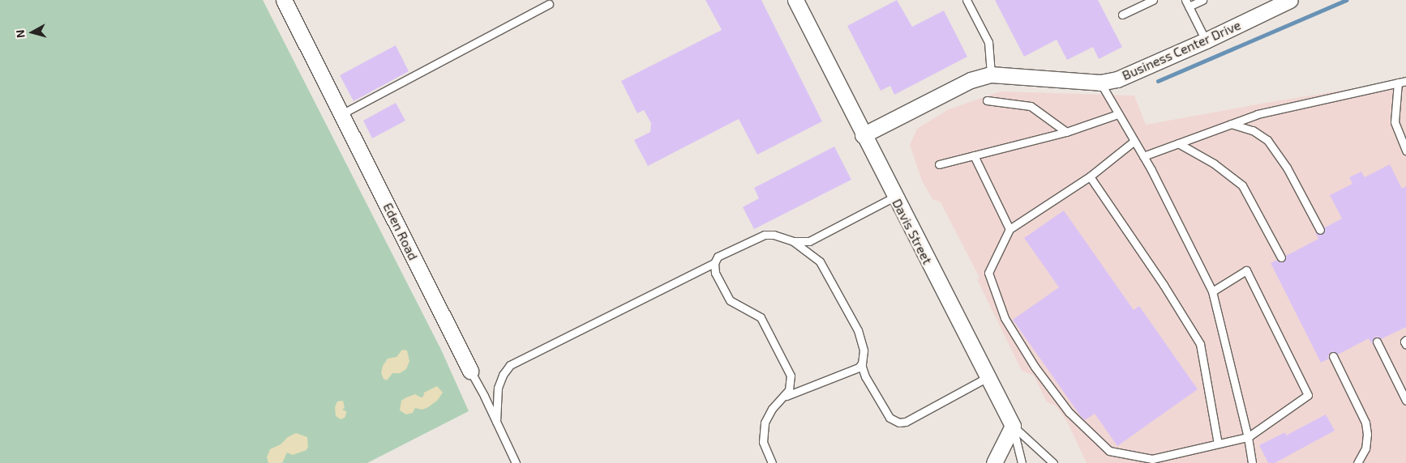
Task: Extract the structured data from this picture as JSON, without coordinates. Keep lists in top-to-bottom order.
{
  "streets": {
    "street": ["Business Center Drive", "Eden Road", "Davis Street"]
  },
  "crossings": [
    ["Business Center Drive", "Davis Street"]
  ],
  "north": "left"
}
